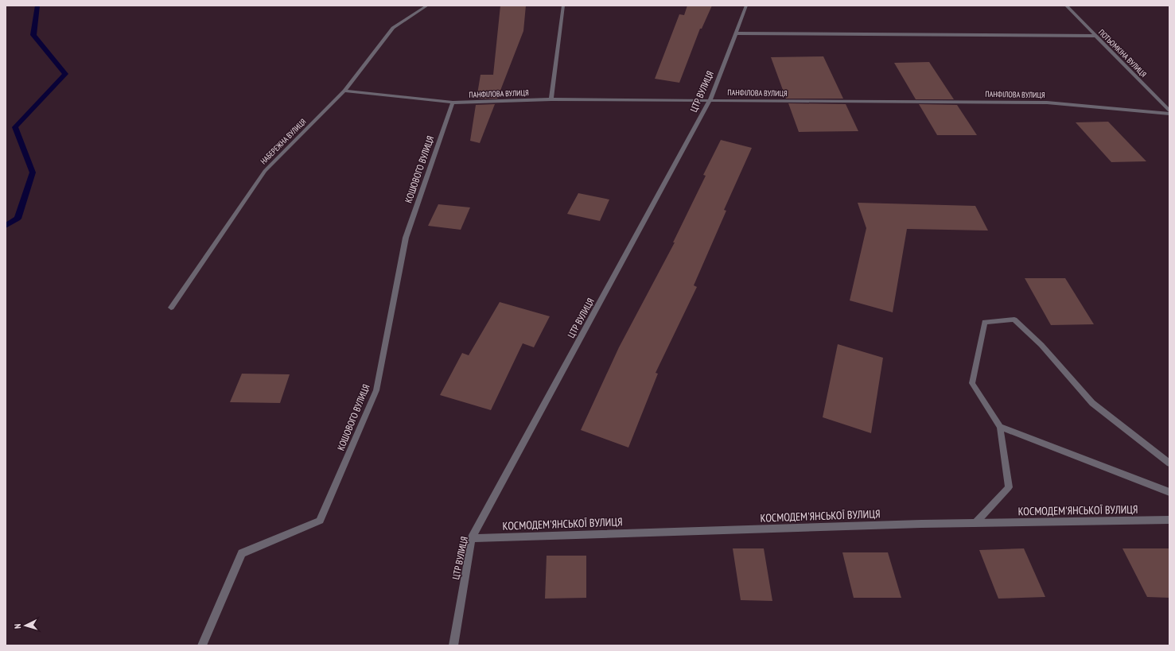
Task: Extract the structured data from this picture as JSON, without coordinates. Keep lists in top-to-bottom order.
{
  "streets": {
    "street": [
      "ПОТЬОМКІНА ВУЛИЦЯ",
      "ЦТР ВУЛИЦЯ",
      "ПАНФІЛОВА ВУЛИЦЯ",
      "НАБЕРЕЖНА ВУЛИЦЯ",
      "КОШОВОГО ВУЛИЦЯ",
      "КОСМОДЕМ'ЯНСЬКОЇ ВУЛИЦЯ"
    ]
  },
  "crossings": [
    ["ЦТР ВУЛИЦЯ", "ПАНФІЛОВА ВУЛИЦЯ"],
    ["ЦТР ВУЛИЦЯ", "КОСМОДЕМ'ЯНСЬКОЇ ВУЛИЦЯ"],
    ["ПАНФІЛОВА ВУЛИЦЯ", "НАБЕРЕЖНА ВУЛИЦЯ"],
    ["ПАНФІЛОВА ВУЛИЦЯ", "КОШОВОГО ВУЛИЦЯ"]
  ],
  "north": "left"
}
